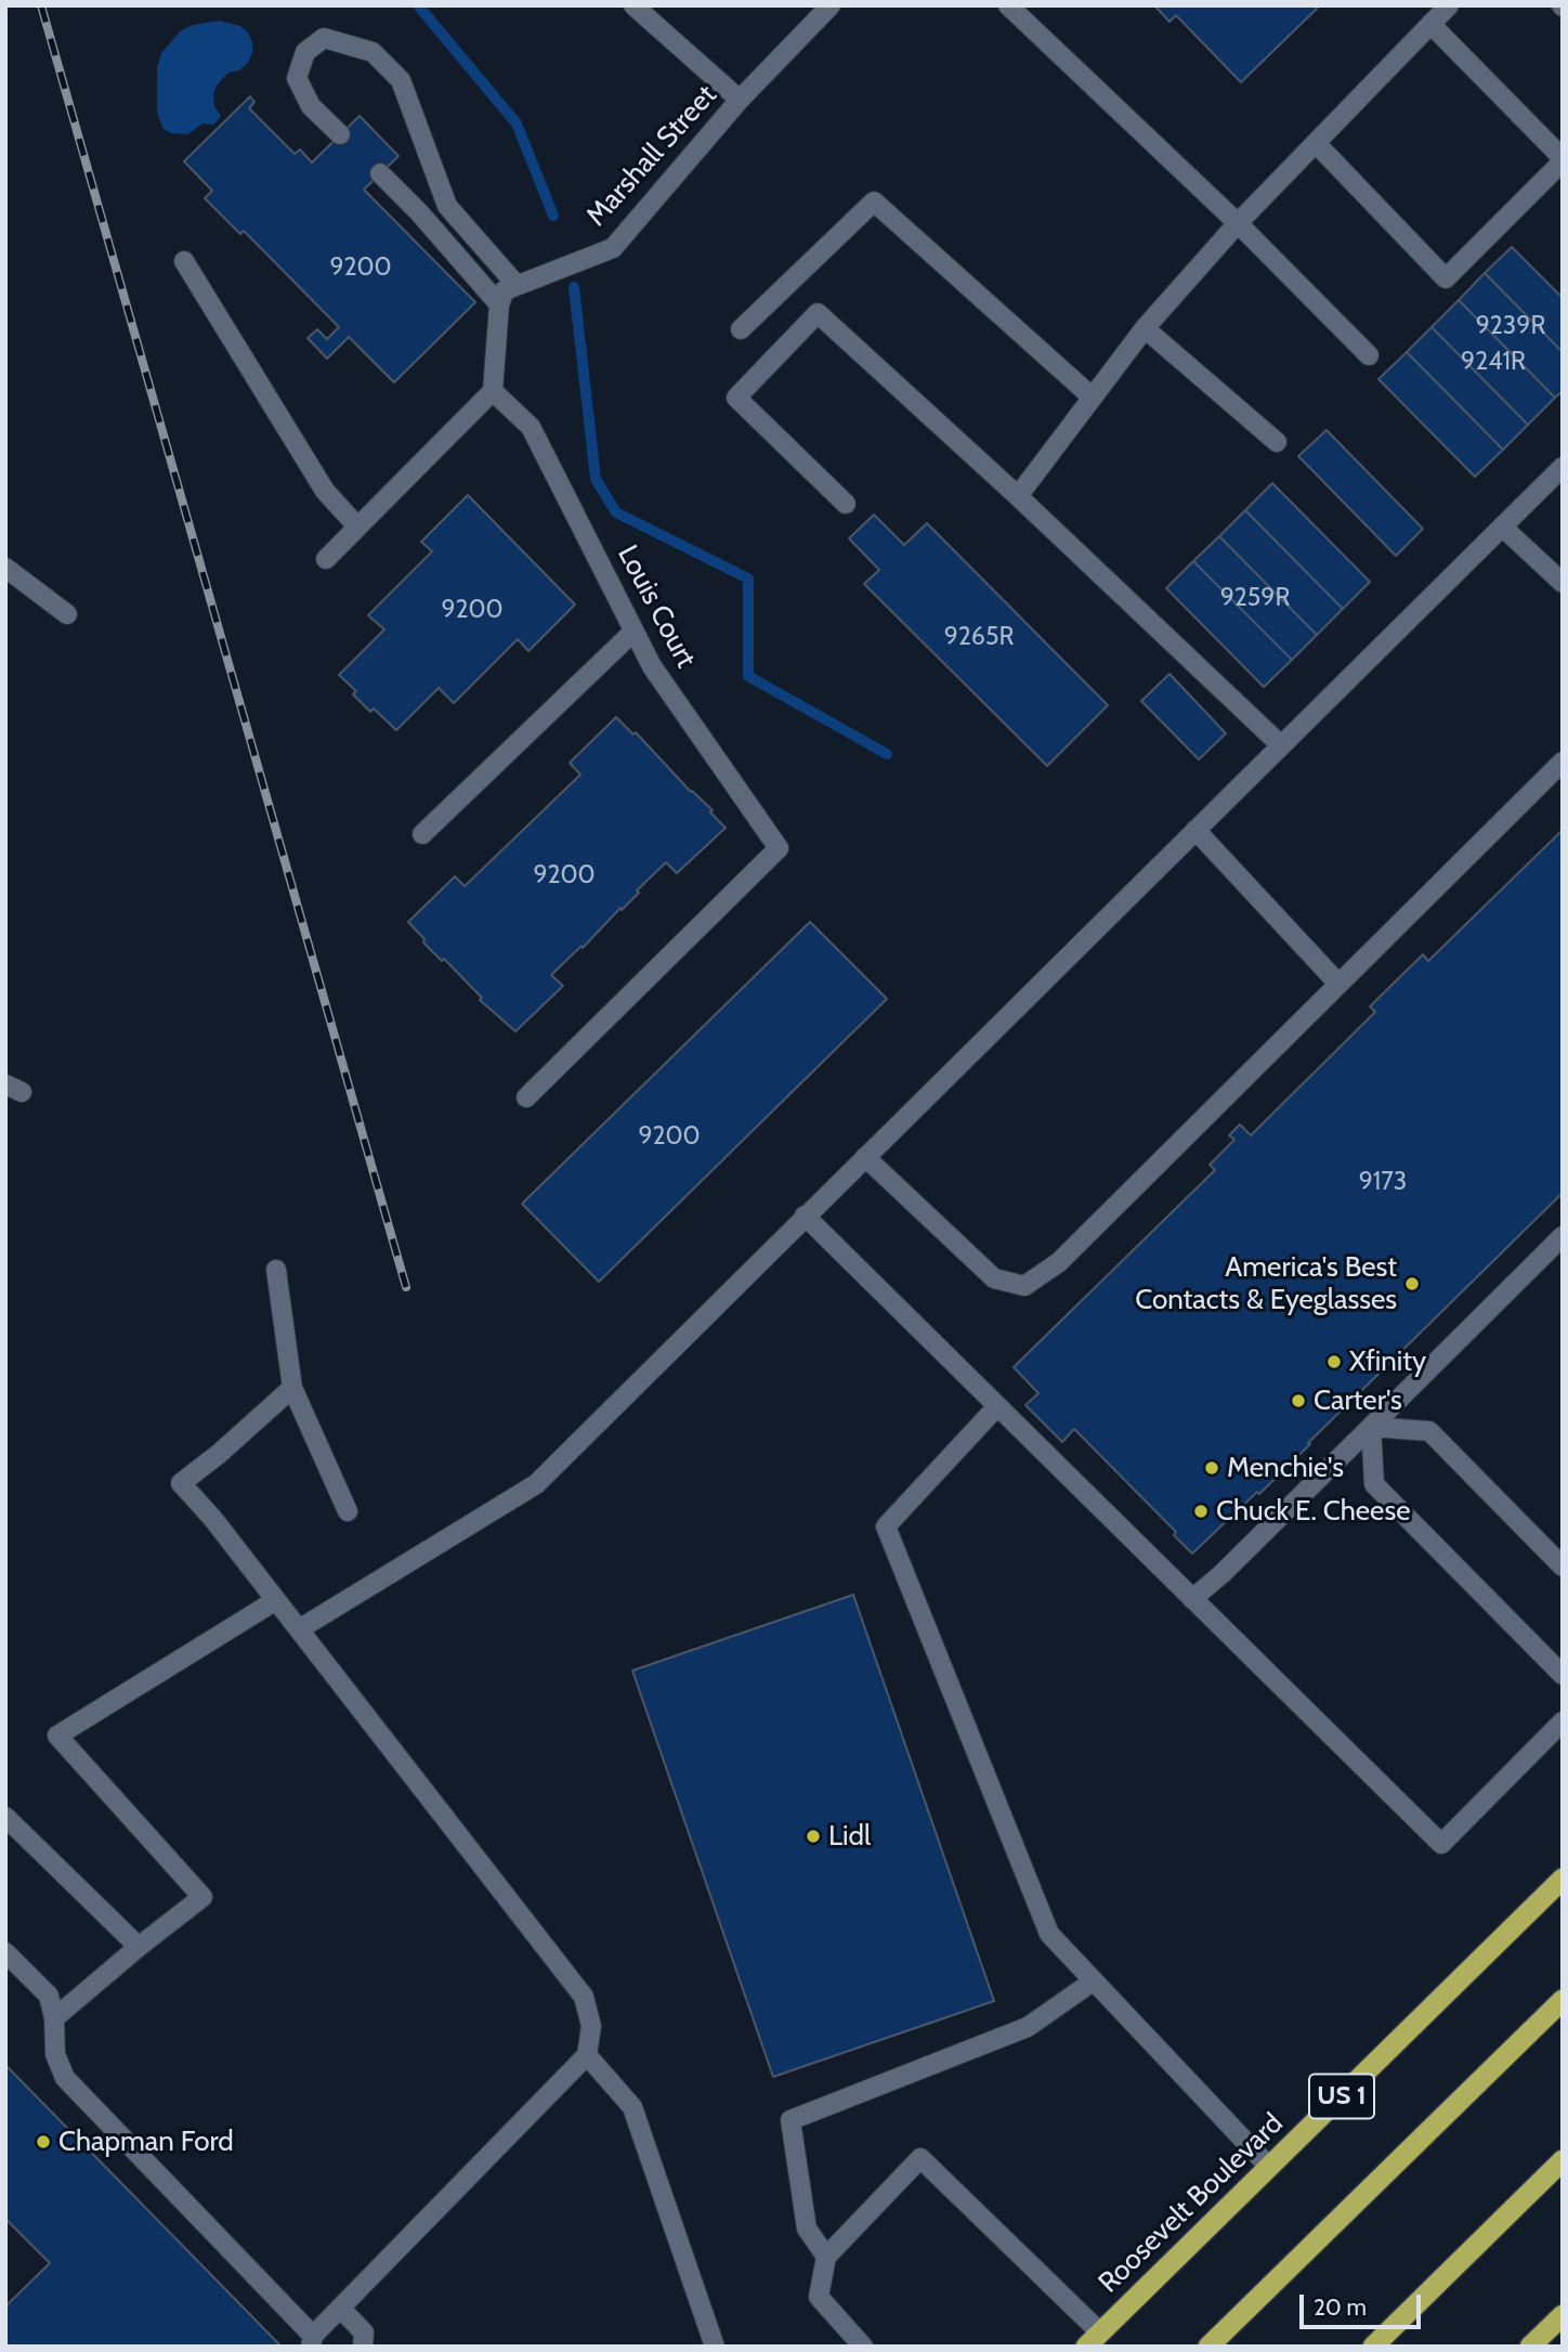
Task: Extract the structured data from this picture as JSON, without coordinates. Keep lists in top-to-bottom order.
{
  "streets": {
    "highway": ["US 1", "Roosevelt Boulevard"],
    "street": ["Marshall Street", "Louis Court"]
  },
  "places": [
    "America's Best Contacts & Eyeglasses",
    "Xfinity",
    "Carter's",
    "Menchie's",
    "Chuck E. Cheese",
    "Lidl",
    "Chapman Ford"
  ],
  "house_numbers": [
    "9200",
    "9239R",
    "9241R",
    "9259R",
    "9200",
    "9265R",
    "9200",
    "9200",
    "9173"
  ],
  "scale_bar": "20 m"
}
